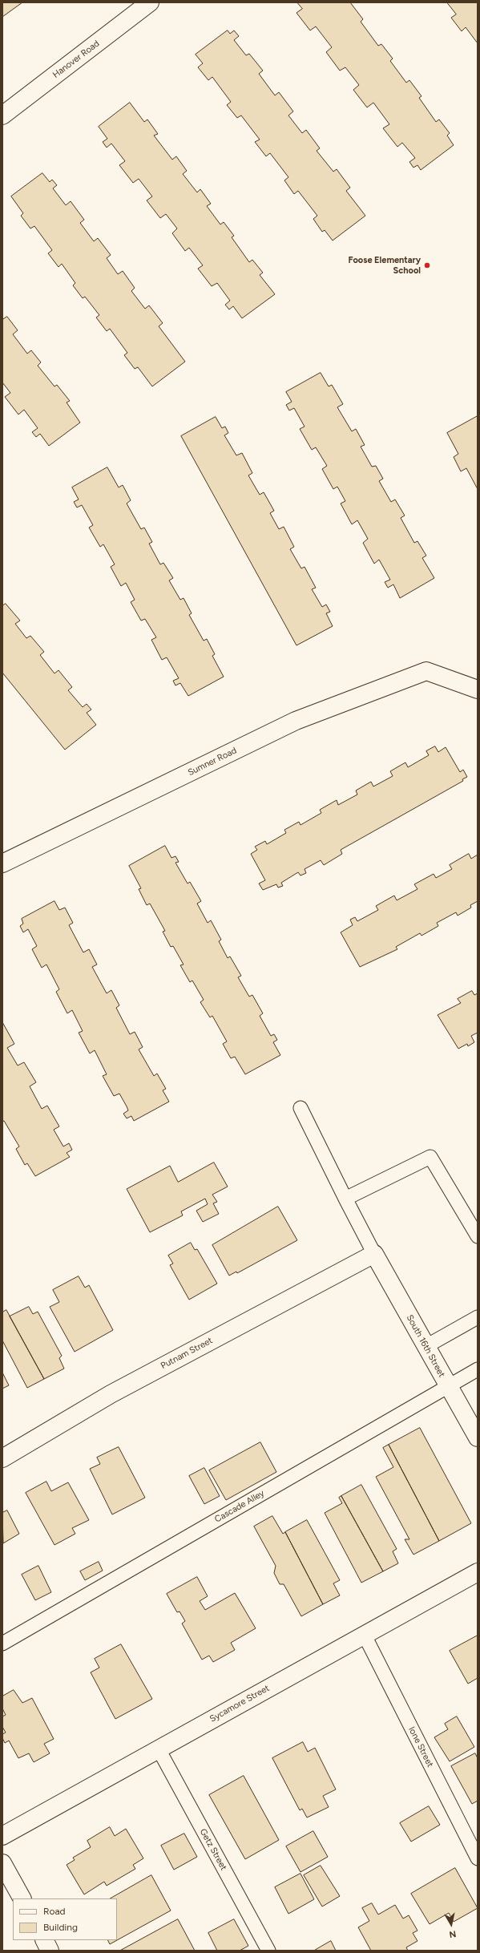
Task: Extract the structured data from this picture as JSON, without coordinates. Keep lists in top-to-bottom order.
{
  "streets": {
    "street": [
      "Hanover Road",
      "Sumner Road",
      "South 16th Street",
      "Putnam Street",
      "Sycamore Street"
    ],
    "lane": ["Cascade Alley", "Ione Street", "Getz Street"]
  },
  "crossings": [
    ["South 16th Street", "Putnam Street"],
    ["South 16th Street", "Cascade Alley"],
    ["Sycamore Street", "Ione Street"],
    ["Sycamore Street", "Getz Street"]
  ],
  "places": ["Foose Elementary School"],
  "legend": ["Road", "Building"],
  "north": "bottom"
}
